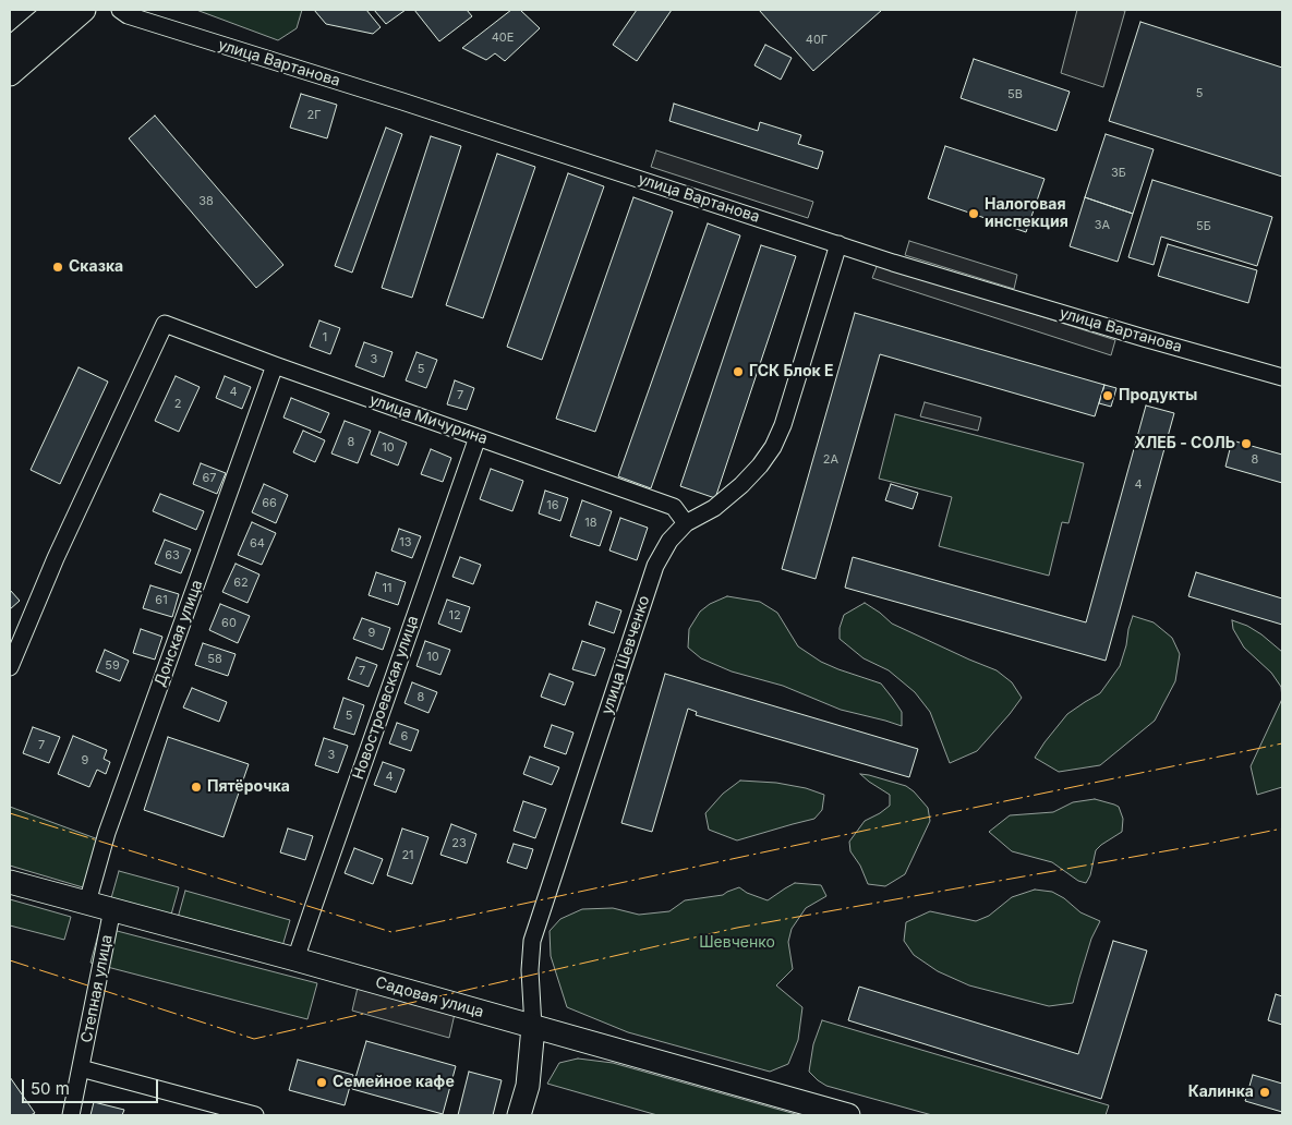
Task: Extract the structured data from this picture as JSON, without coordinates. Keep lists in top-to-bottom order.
{
  "streets": {
    "street": [
      "улица Вартанова",
      "улица Мичурина",
      "Донская улица",
      "улица Шевченко",
      "Новостроевская улица",
      "Степная улица",
      "Садовая улица"
    ]
  },
  "crossings": [
    ["улица Вартанова", "улица Шевченко"],
    ["улица Мичурина", "Донская улица"],
    ["улица Мичурина", "улица Шевченко"],
    ["улица Мичурина", "Новостроевская улица"],
    ["Донская улица", "Садовая улица"],
    ["улица Шевченко", "Садовая улица"],
    ["Новостроевская улица", "Садовая улица"],
    ["Степная улица", "Садовая улица"]
  ],
  "parks": ["Шевченко"],
  "places": [
    "Налоговая инспекция",
    "Сказка",
    "ГСК Блок Е",
    "Продукты",
    "ХЛЕБ - СОЛЬ",
    "Пятёрочка",
    "Семейное кафе",
    "Калинка"
  ],
  "house_numbers": [
    "40Е",
    "40Г",
    "5",
    "5В",
    "2Г",
    "3Б",
    "38",
    "3А",
    "5Б",
    "1",
    "3",
    "5",
    "4",
    "7",
    "2",
    "8",
    "10",
    "2А",
    "8",
    "67",
    "4",
    "66",
    "16",
    "18",
    "13",
    "64",
    "63",
    "62",
    "11",
    "61",
    "12",
    "60",
    "9",
    "10",
    "58",
    "59",
    "7",
    "8",
    "5",
    "6",
    "7",
    "3",
    "9",
    "4",
    "23",
    "21"
  ],
  "scale_bar": "50 m"
}
